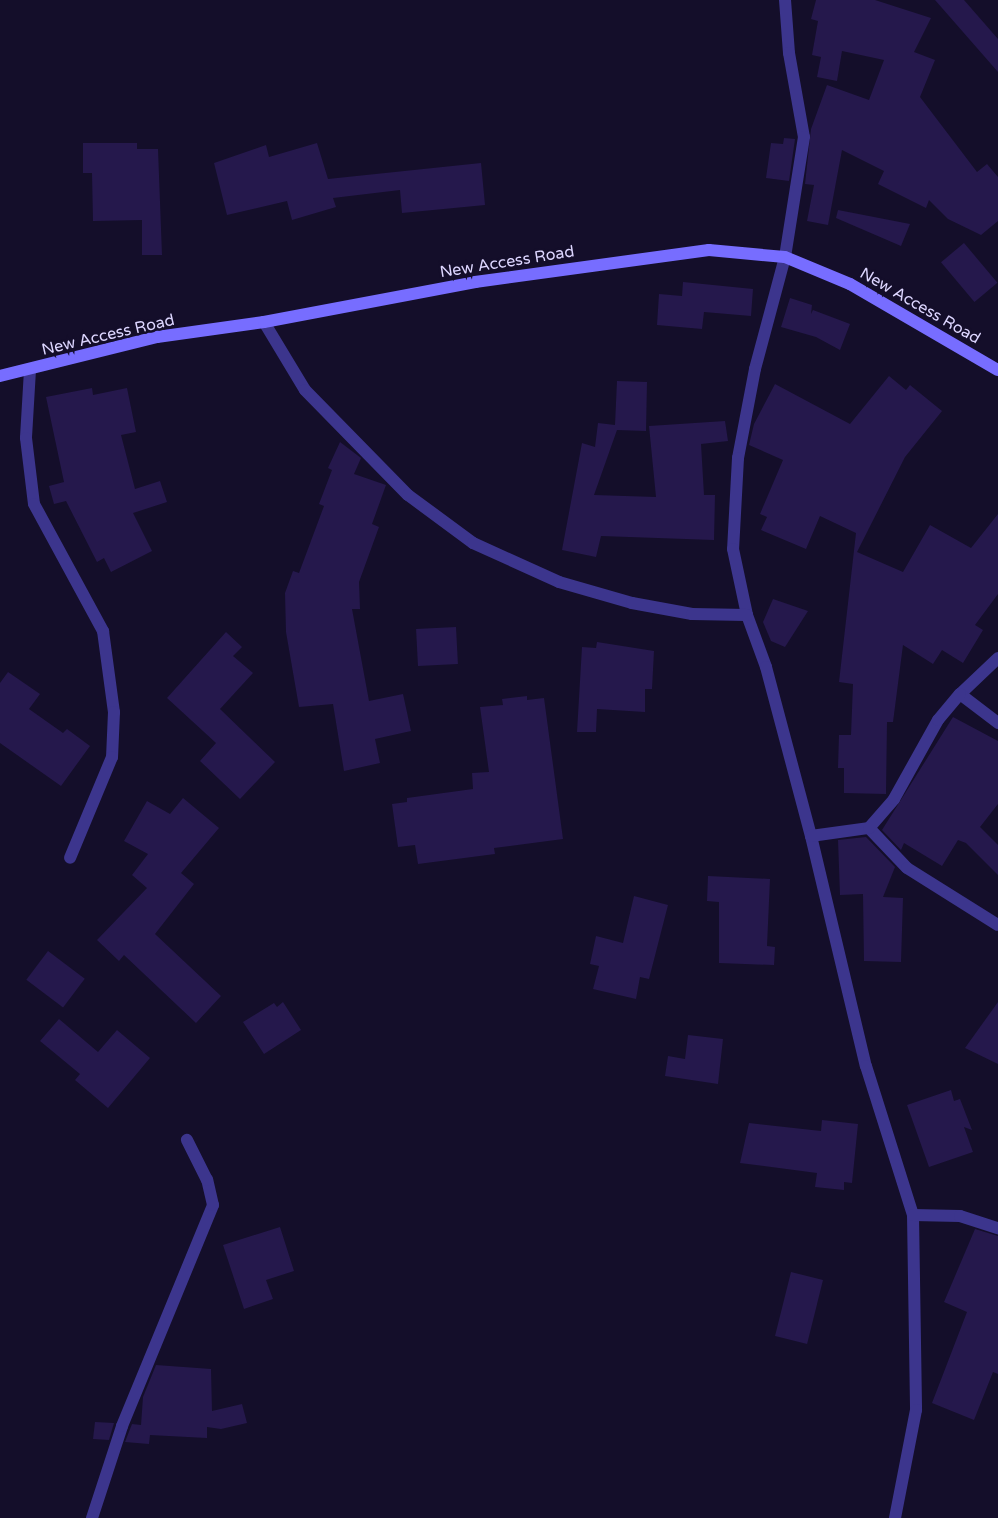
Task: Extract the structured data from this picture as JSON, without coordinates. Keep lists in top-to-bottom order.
{
  "streets": {
    "main road": ["New Access Road"]
  }
}
